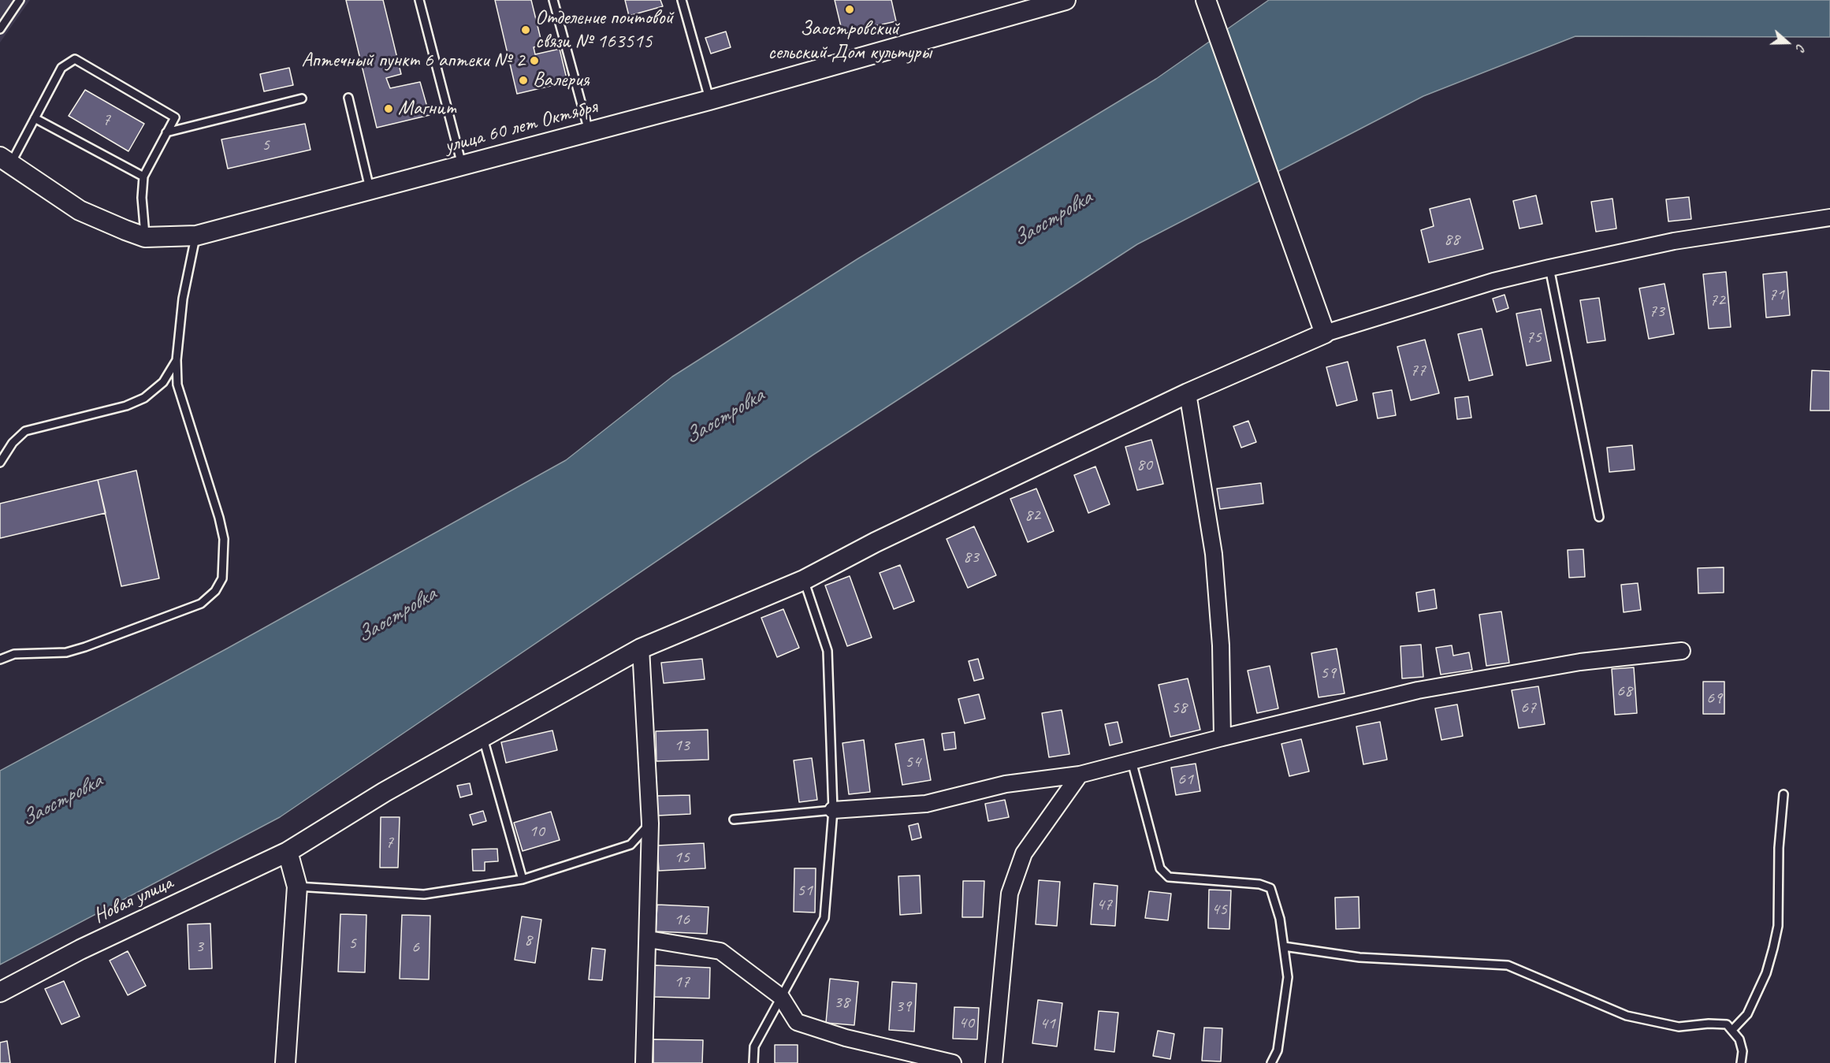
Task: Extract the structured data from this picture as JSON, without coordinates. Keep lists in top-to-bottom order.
{
  "streets": {
    "street": ["улица 60 лет Октября", "Новая улица"]
  },
  "water": ["Заостровка"],
  "places": [
    "Заостровский сельский Дом культуры",
    "Отделение почтовой связи № 163515",
    "Аптечный пункт 6 аптеки № 2",
    "Валерия",
    "Магнит"
  ],
  "house_numbers": [
    "7",
    "5",
    "88",
    "71",
    "72",
    "73",
    "75",
    "77",
    "80",
    "82",
    "83",
    "59",
    "68",
    "69",
    "58",
    "67",
    "13",
    "54",
    "61",
    "10",
    "7",
    "15",
    "51",
    "47",
    "45",
    "16",
    "8",
    "5",
    "3",
    "6",
    "17",
    "38",
    "39",
    "40",
    "41"
  ],
  "north": "right"
}
